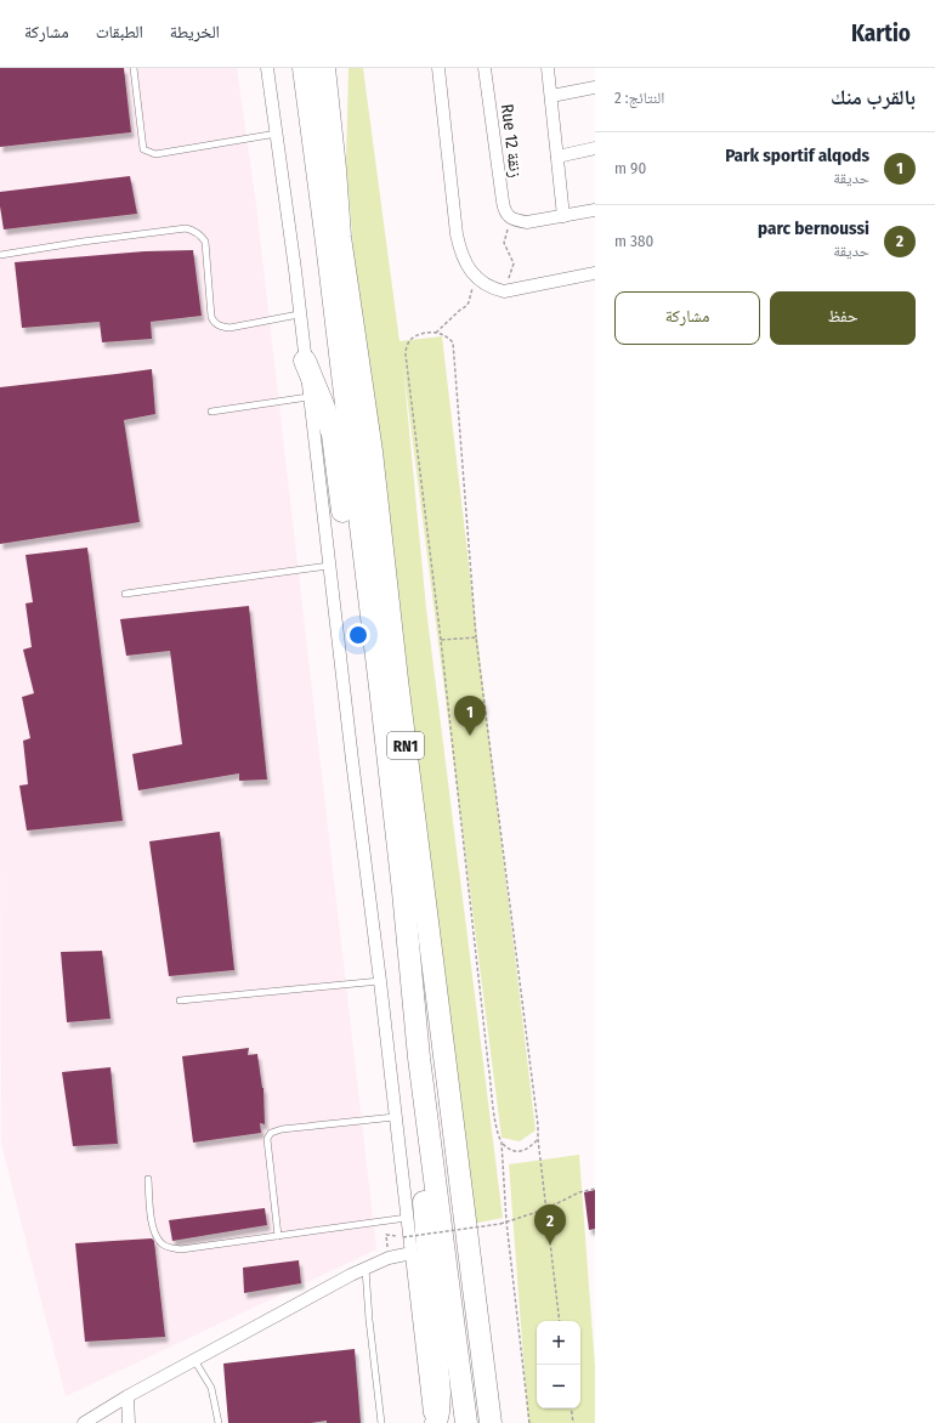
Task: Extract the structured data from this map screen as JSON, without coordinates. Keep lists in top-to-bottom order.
{
  "streets": {
    "highway": ["RN1"],
    "street": ["Rue 12 زنقة"]
  },
  "page": {
    "header": "Kartio",
    "nav": ["الخريطة", "الطبقات", "مشاركة"],
    "heading": ["بالقرب منك", "النتائج: 2"],
    "list": [
      {
        "mark": "1",
        "name": "Park sportif alqods",
        "note": "حديقة",
        "value": "90 m"
      },
      {
        "mark": "2",
        "name": "parc bernoussi",
        "note": "حديقة",
        "value": "380 m"
      }
    ],
    "buttons": ["حفظ", "مشاركة"],
    "pins": ["1", "2"],
    "map_buttons": ["+", "−"]
  }
}
